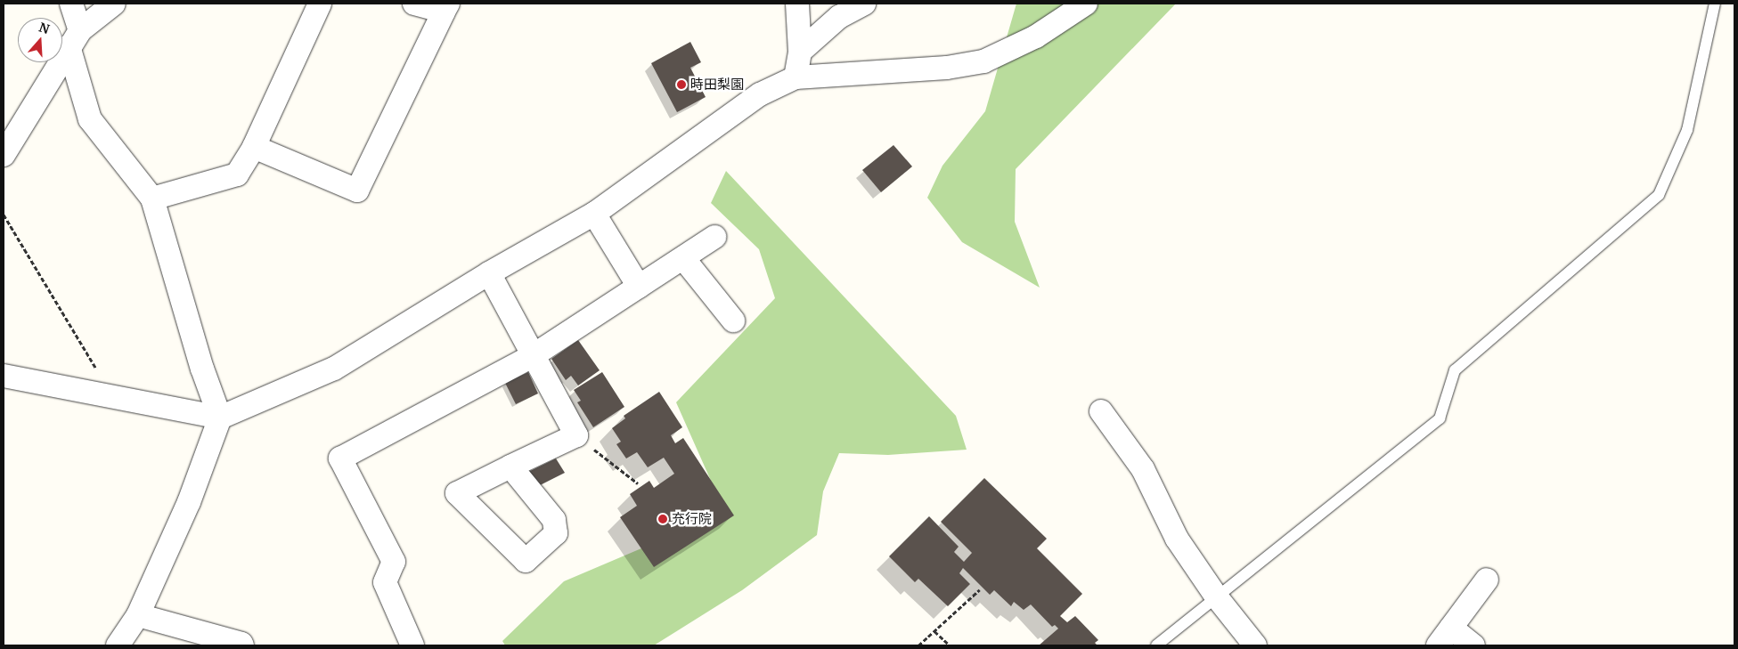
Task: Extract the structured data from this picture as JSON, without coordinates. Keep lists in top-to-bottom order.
{
  "places": ["時田梨園", "充行院"],
  "north": "top"
}
